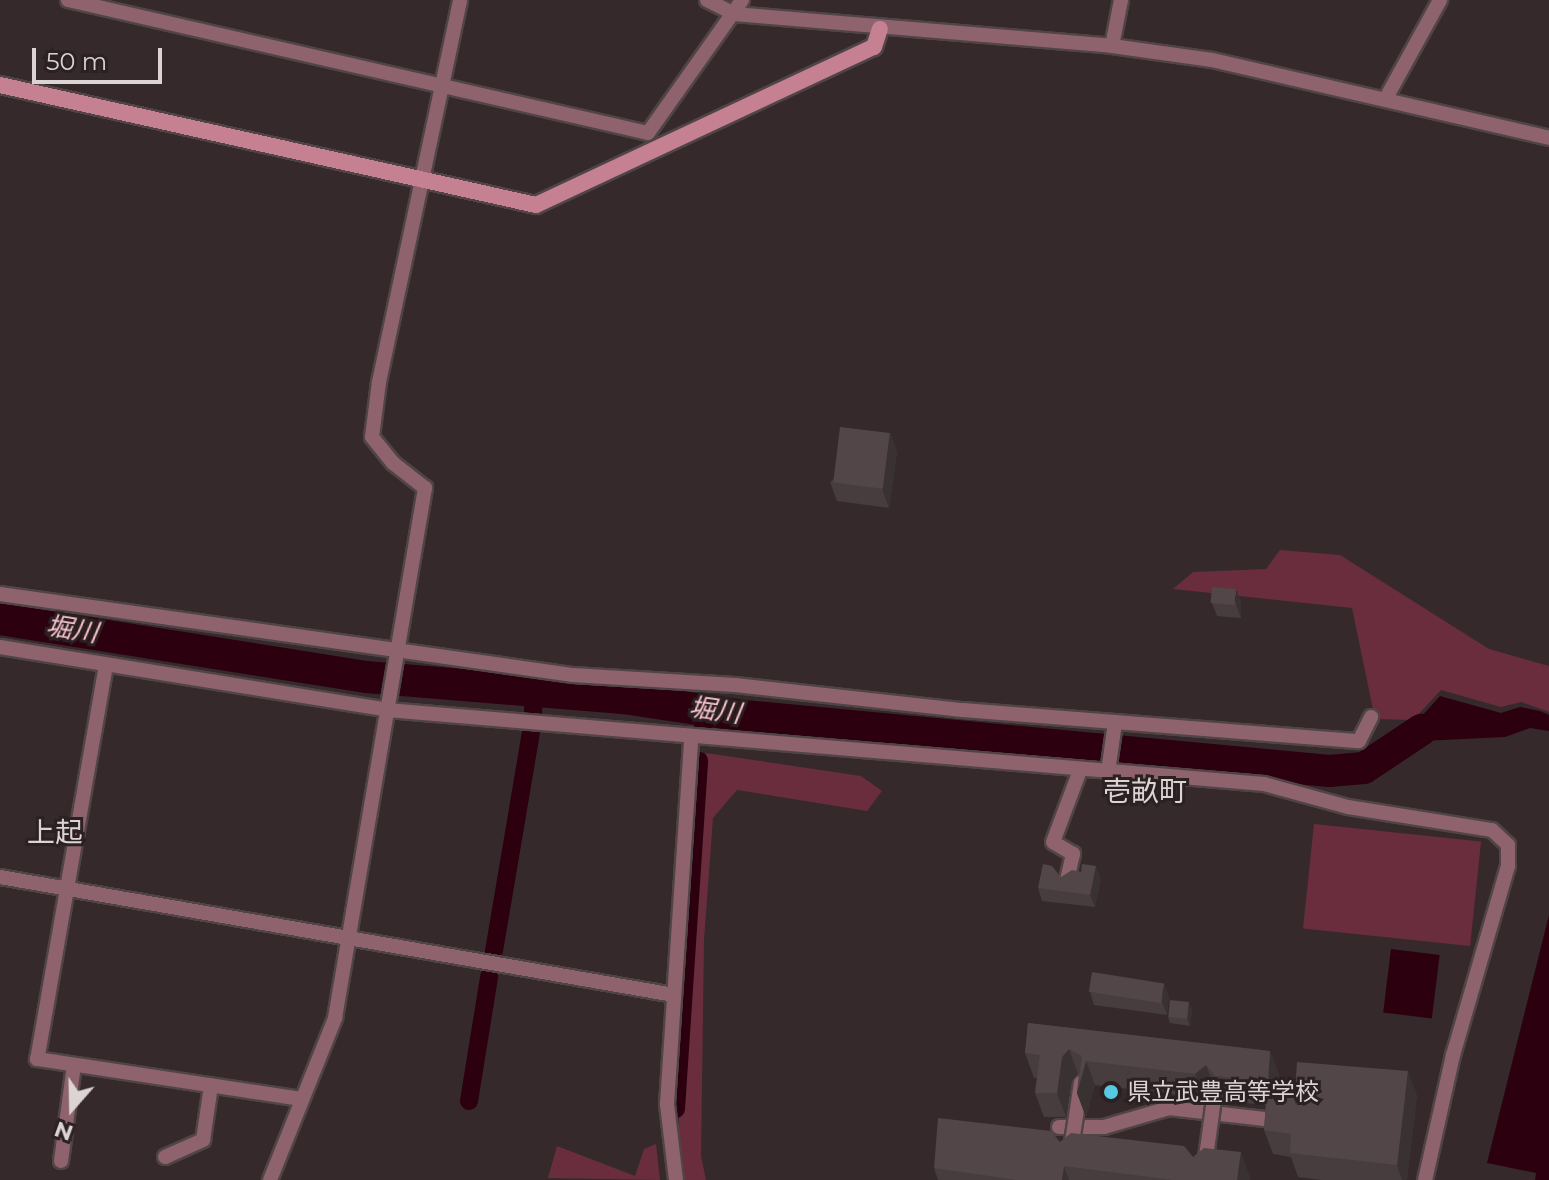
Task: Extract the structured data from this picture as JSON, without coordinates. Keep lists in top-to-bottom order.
{
  "districts": ["壱畝町", "上起"],
  "water": ["堀川"],
  "places": ["県立武豊高等学校"],
  "scale_bar": "50 m",
  "north": "bottom"
}
